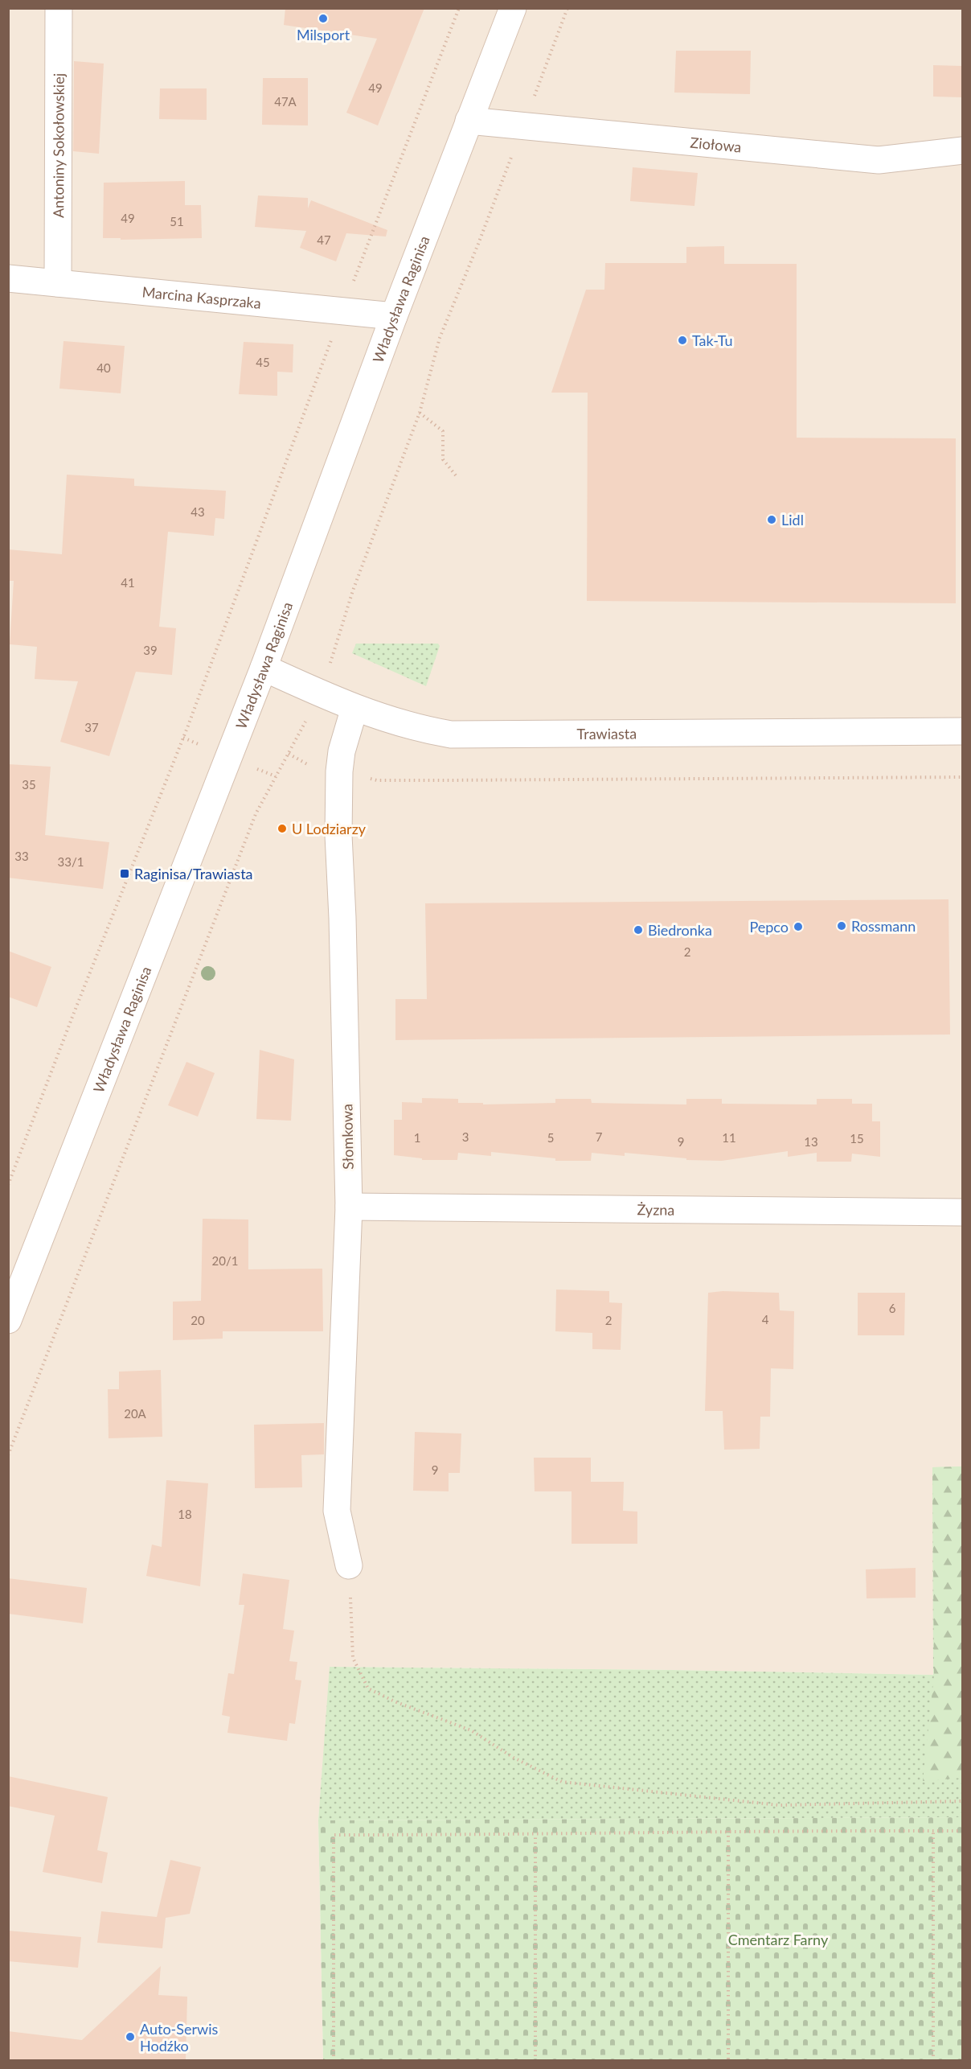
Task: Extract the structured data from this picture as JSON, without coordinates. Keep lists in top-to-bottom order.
{
  "streets": {
    "street": [
      "Ziołowa",
      "Antoniny Sokołowskiej",
      "Marcina Kasprzaka",
      "Władysława Raginisa",
      "Trawiasta",
      "Słomkowa",
      "Żyzna"
    ]
  },
  "crossings": [
    ["Ziołowa", "Władysława Raginisa"],
    ["Antoniny Sokołowskiej", "Marcina Kasprzaka"],
    ["Marcina Kasprzaka", "Władysława Raginisa"],
    ["Władysława Raginisa", "Trawiasta"],
    ["Trawiasta", "Słomkowa"],
    ["Słomkowa", "Żyzna"]
  ],
  "parks": ["Cmentarz Farny"],
  "places": {
    "other": [
      "Milsport",
      "Tak-Tu",
      "Lidl",
      "U Lodziarzy",
      "Rossmann",
      "Pepco",
      "Biedronka",
      "Auto-Serwis Hodźko"
    ],
    "transit": ["Raginisa/Trawiasta"]
  },
  "house_numbers": [
    "49",
    "47A",
    "49",
    "51",
    "47",
    "45",
    "40",
    "43",
    "41",
    "39",
    "37",
    "35",
    "33",
    "33/1",
    "2",
    "3",
    "7",
    "1",
    "5",
    "11",
    "15",
    "9",
    "13",
    "20/1",
    "6",
    "4",
    "20",
    "2",
    "20A",
    "9",
    "18"
  ]
}
